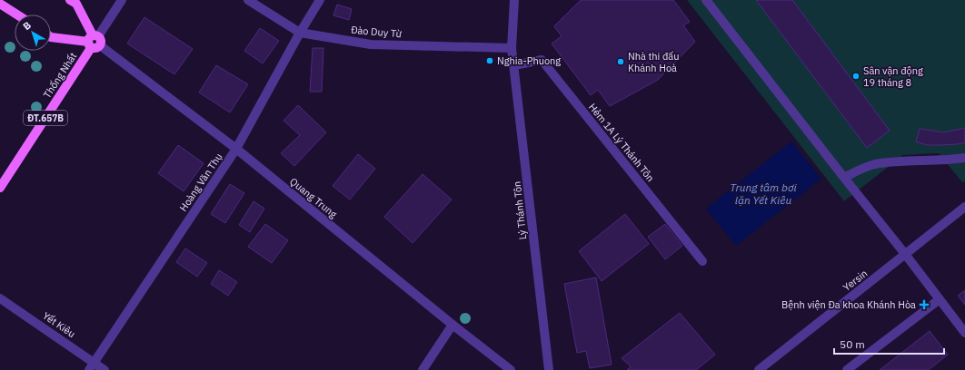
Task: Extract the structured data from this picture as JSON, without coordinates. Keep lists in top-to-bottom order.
{
  "streets": {
    "main road": ["Thống Nhất", "ĐT.657B"],
    "street": [
      "Đào Duy Từ",
      "Hẻm 1A Lý Thánh Tôn",
      "Hoàng Văn Thụ",
      "Quang Trung",
      "Lý Thánh Tôn",
      "Yersin",
      "Yết Kiêu"
    ]
  },
  "crossings": [
    ["Đào Duy Từ", "Hoàng Văn Thụ"],
    ["Đào Duy Từ", "Lý Thánh Tôn"],
    ["Hẻm 1A Lý Thánh Tôn", "Lý Thánh Tôn"],
    ["Hoàng Văn Thụ", "Quang Trung"],
    ["Hoàng Văn Thụ", "Yết Kiêu"]
  ],
  "water": ["Trung tâm bơi lặn Yết Kiêu"],
  "places": {
    "other": ["Nghia-Phuong", "Nhà thi đấu Khánh Hoà", "Sân vận động 19 tháng 8"],
    "health": ["Bệnh viện Đa khoa Khánh Hòa"]
  },
  "scale_bar": "50 m",
  "north": "top left"
}
